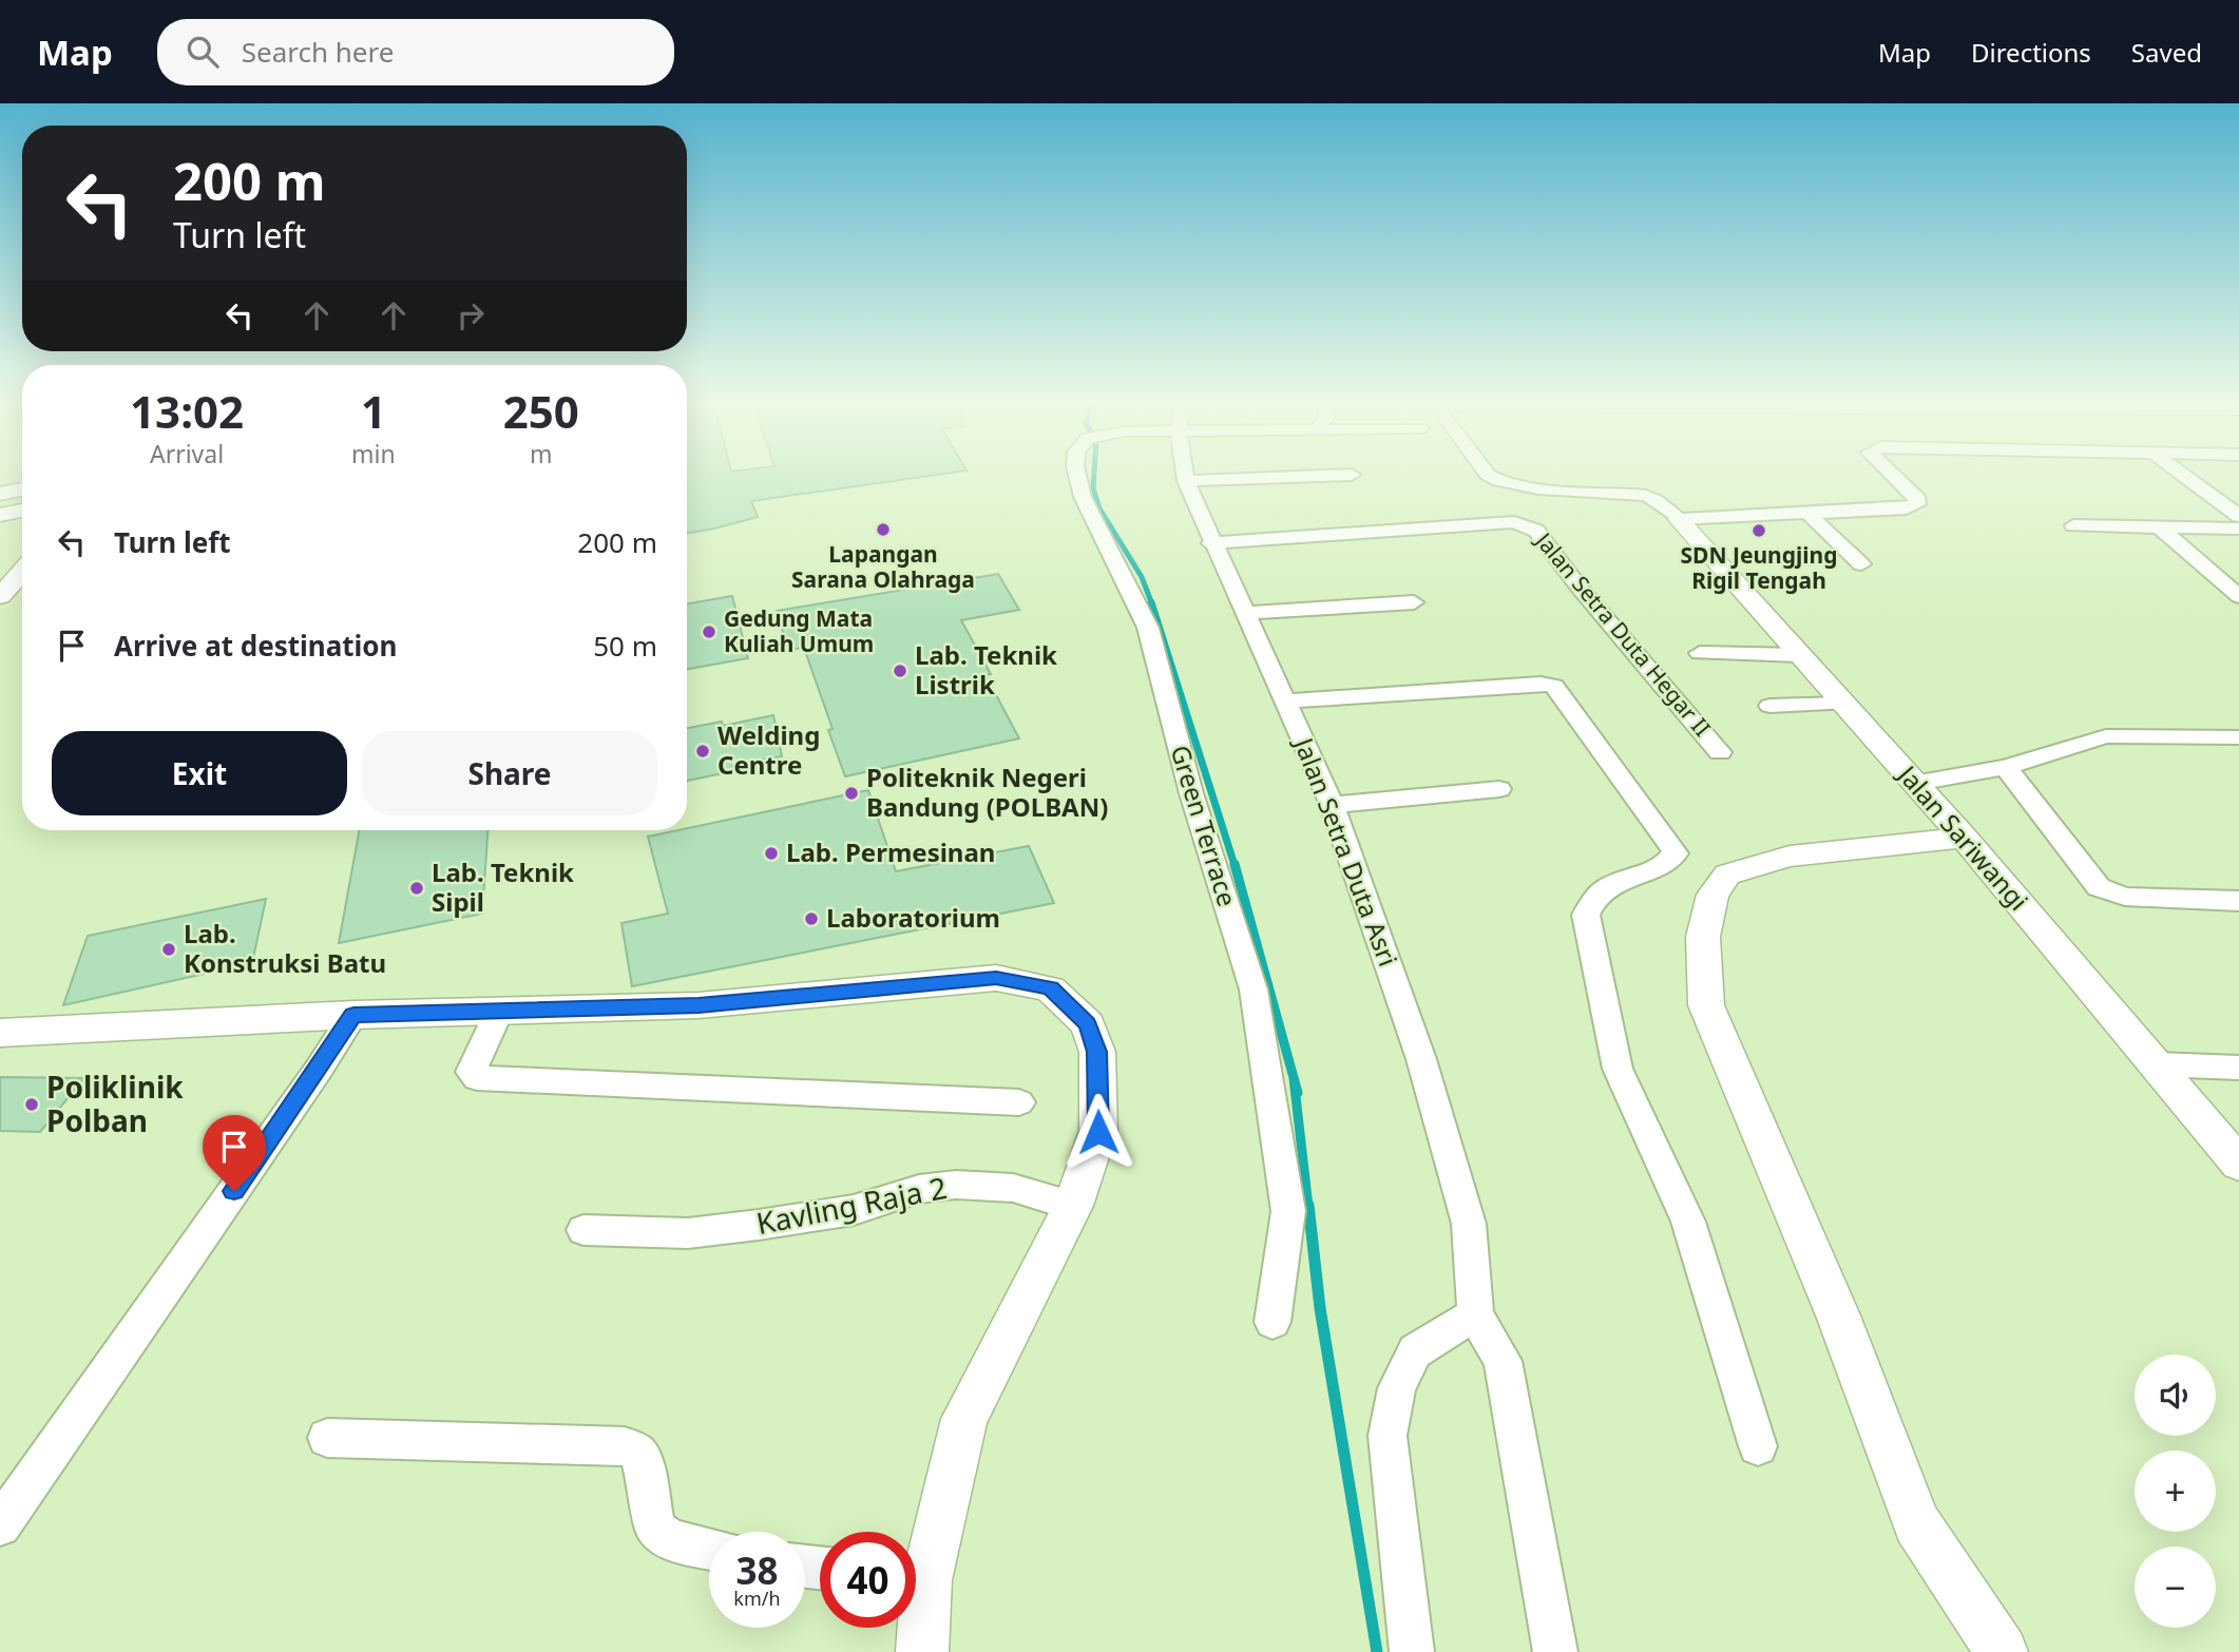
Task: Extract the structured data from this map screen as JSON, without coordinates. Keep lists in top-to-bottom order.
{
  "streets": {
    "street": [
      "Jalan Setra Duta Hegar II",
      "Green Terrace",
      "Jalan Sariwangi",
      "Jalan Setra Duta Asri",
      "Kavling Raja 2"
    ]
  },
  "crossings": [
    ["Jalan Setra Duta Hegar II", "Jalan Setra Duta Asri"]
  ],
  "places": [
    "Lapangan Sarana Olahraga",
    "SDN Jeungjing Rigil Tengah",
    "Gedung Mata Kuliah Umum",
    "Lab. Teknik Listrik",
    "Welding Centre",
    "Politeknik Negeri Bandung (POLBAN)",
    "Lab. Permesinan",
    "Lab. Teknik Sipil",
    "Laboratorium",
    "Lab. Konstruksi Batu",
    "Poliklinik Polban"
  ],
  "page": {
    "header": "Map",
    "search": "Search here",
    "nav": ["Map", "Directions", "Saved"],
    "turn": ["200 m", "Turn left"],
    "eta": [
      "13:02",
      "Arrival",
      "1",
      "min",
      "250",
      "m"
    ],
    "list": [
      {
        "name": "Turn left",
        "value": "200 m"
      },
      {
        "name": "Arrive at destination",
        "value": "50 m"
      }
    ],
    "buttons": ["Exit", "Share"],
    "map_buttons": ["+", "−"],
    "speed": "38 km/h",
    "limit": "40"
  }
}
